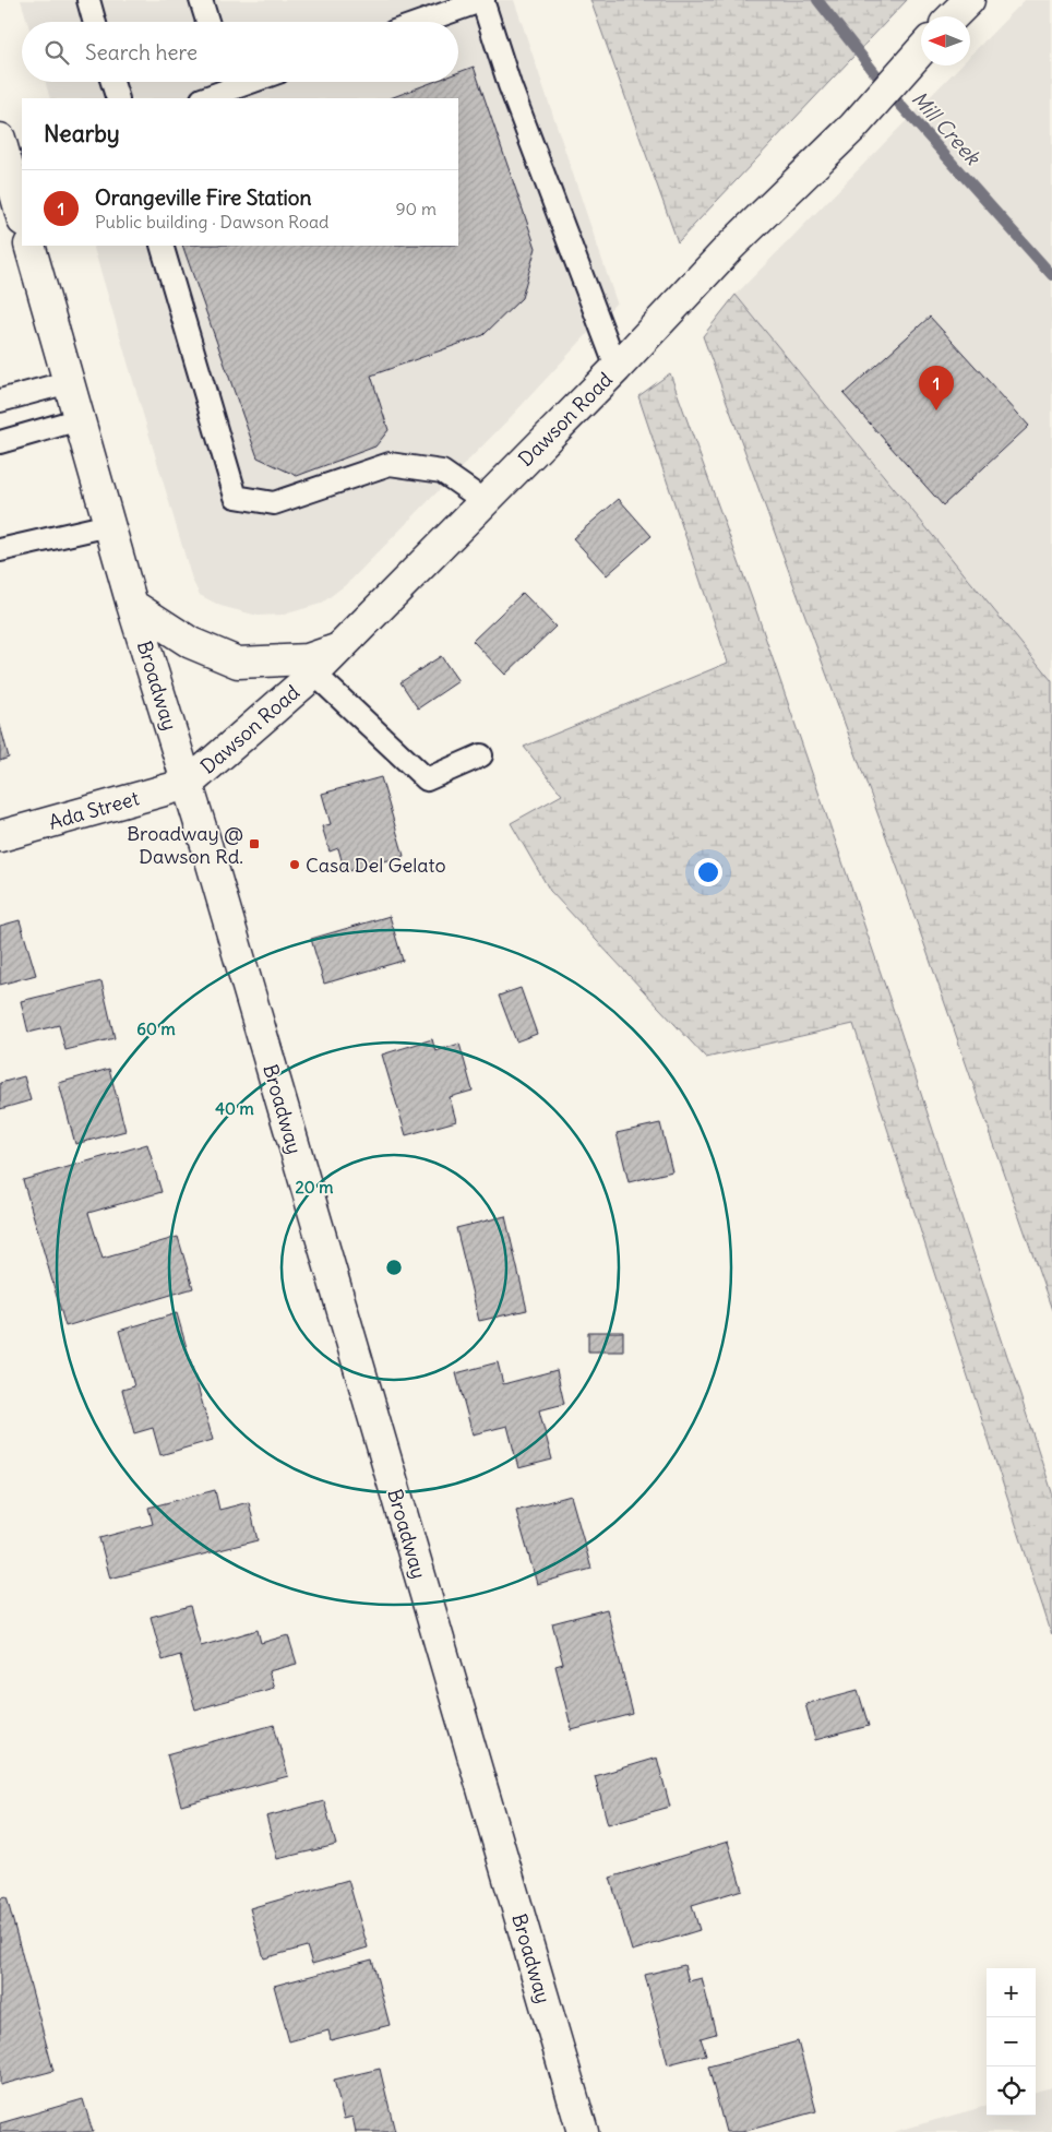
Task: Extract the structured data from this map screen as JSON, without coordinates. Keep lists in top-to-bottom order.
{
  "streets": {
    "main road": ["Dawson Road", "Broadway", "Ada Street"]
  },
  "crossings": [
    ["Dawson Road", "Broadway"],
    ["Dawson Road", "Ada Street"],
    ["Broadway", "Ada Street"]
  ],
  "water": ["Mill Creek"],
  "places": {
    "transit": ["Broadway @ Dawson Rd."],
    "other": ["Casa Del Gelato"]
  },
  "north": "left",
  "page": {
    "search": "Search here",
    "heading": "Nearby",
    "list": [
      {
        "mark": "1",
        "name": "Orangeville Fire Station",
        "note": "Public building · Dawson Road",
        "value": "90 m"
      }
    ],
    "pins": "1",
    "map_buttons": ["+", "−"]
  },
  "rings": ["60 m", "40 m", "20 m"]
}
